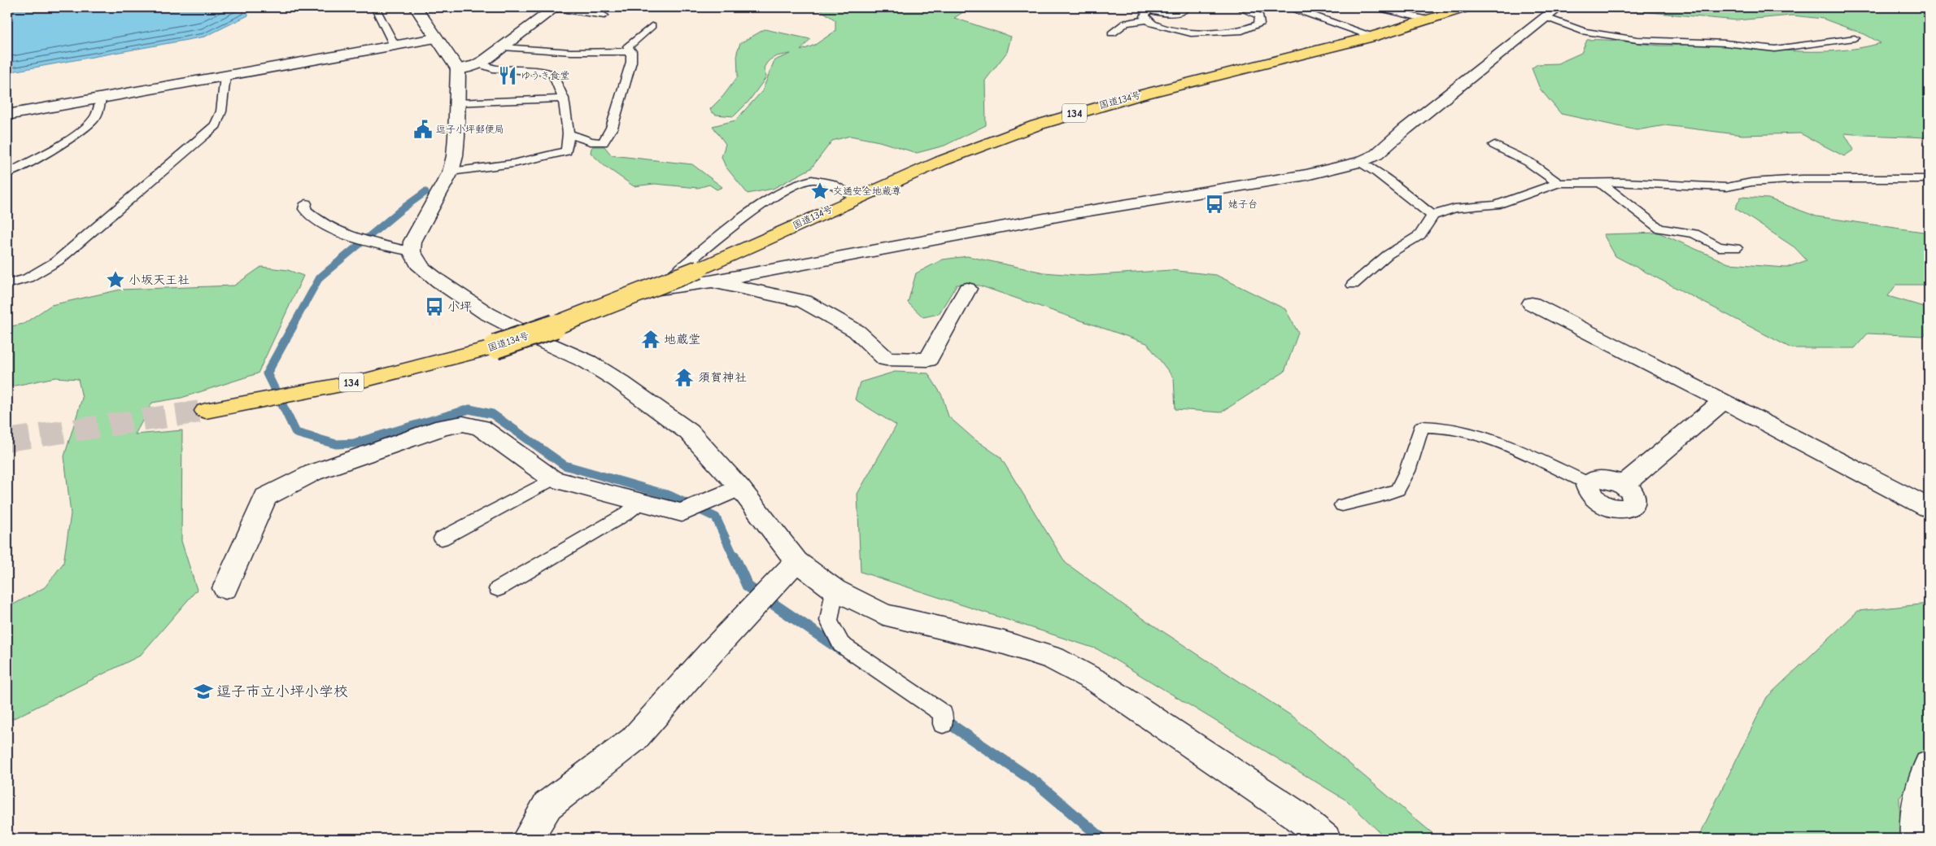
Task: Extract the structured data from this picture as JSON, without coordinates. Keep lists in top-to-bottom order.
{
  "streets": {
    "highway": ["国道134号", "134"]
  },
  "places": {
    "restaurant": ["ゆうき食堂"],
    "public building": ["逗子小坪郵便局"],
    "place": ["交通安全地蔵尊", "小坂天王社"],
    "bus stop": ["姥子台", "小坪"],
    "temple": ["地蔵堂", "須賀神社"],
    "school or university": ["逗子市立小坪小学校"]
  }
}
